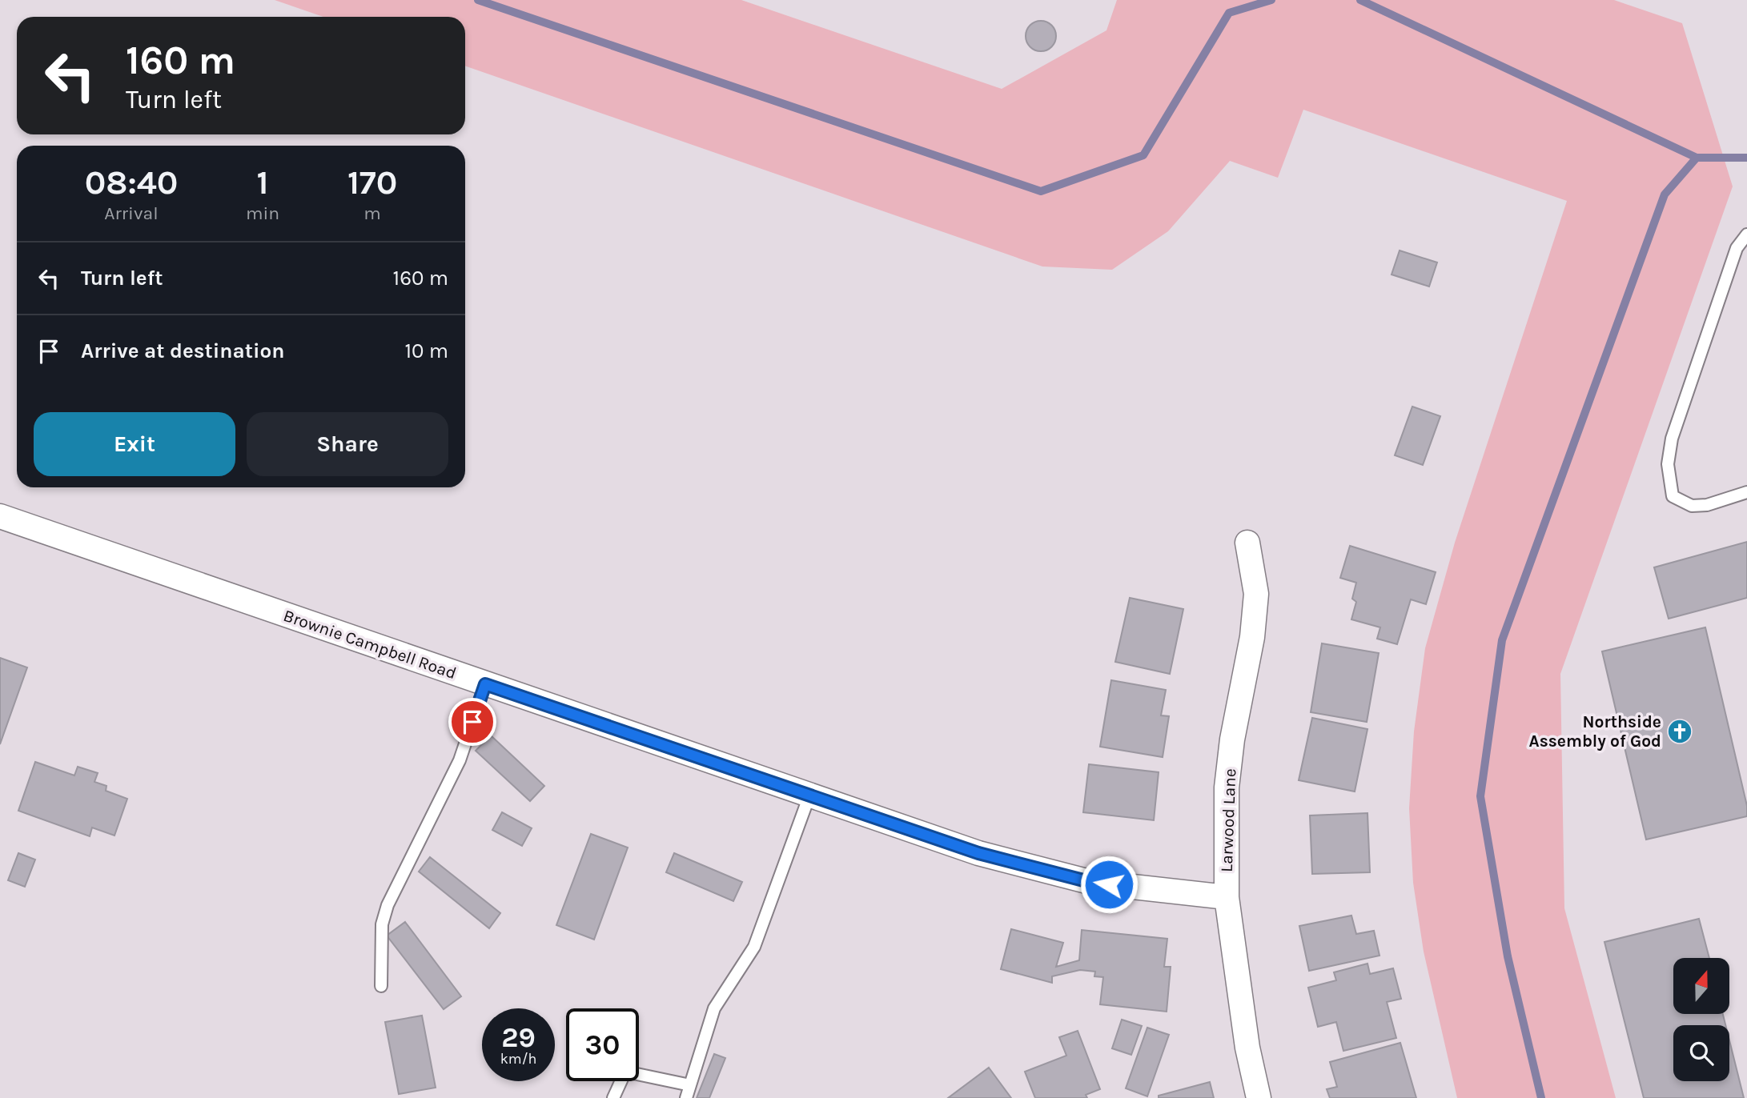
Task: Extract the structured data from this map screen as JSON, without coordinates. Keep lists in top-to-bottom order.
{
  "streets": {
    "street": ["Brownie Campbell Road", "Larwood Lane"]
  },
  "crossings": [
    ["Brownie Campbell Road", "Larwood Lane"]
  ],
  "places": {
    "church": ["Northside Assembly of God"]
  },
  "north": "top",
  "page": {
    "turn": ["160 m", "Turn left"],
    "eta": [
      "08:40",
      "Arrival",
      "1",
      "min",
      "170",
      "m"
    ],
    "list": [
      {
        "name": "Turn left",
        "value": "160 m"
      },
      {
        "name": "Arrive at destination",
        "value": "10 m"
      }
    ],
    "buttons": ["Exit", "Share"],
    "speed": "29 km/h",
    "limit": "30"
  }
}
